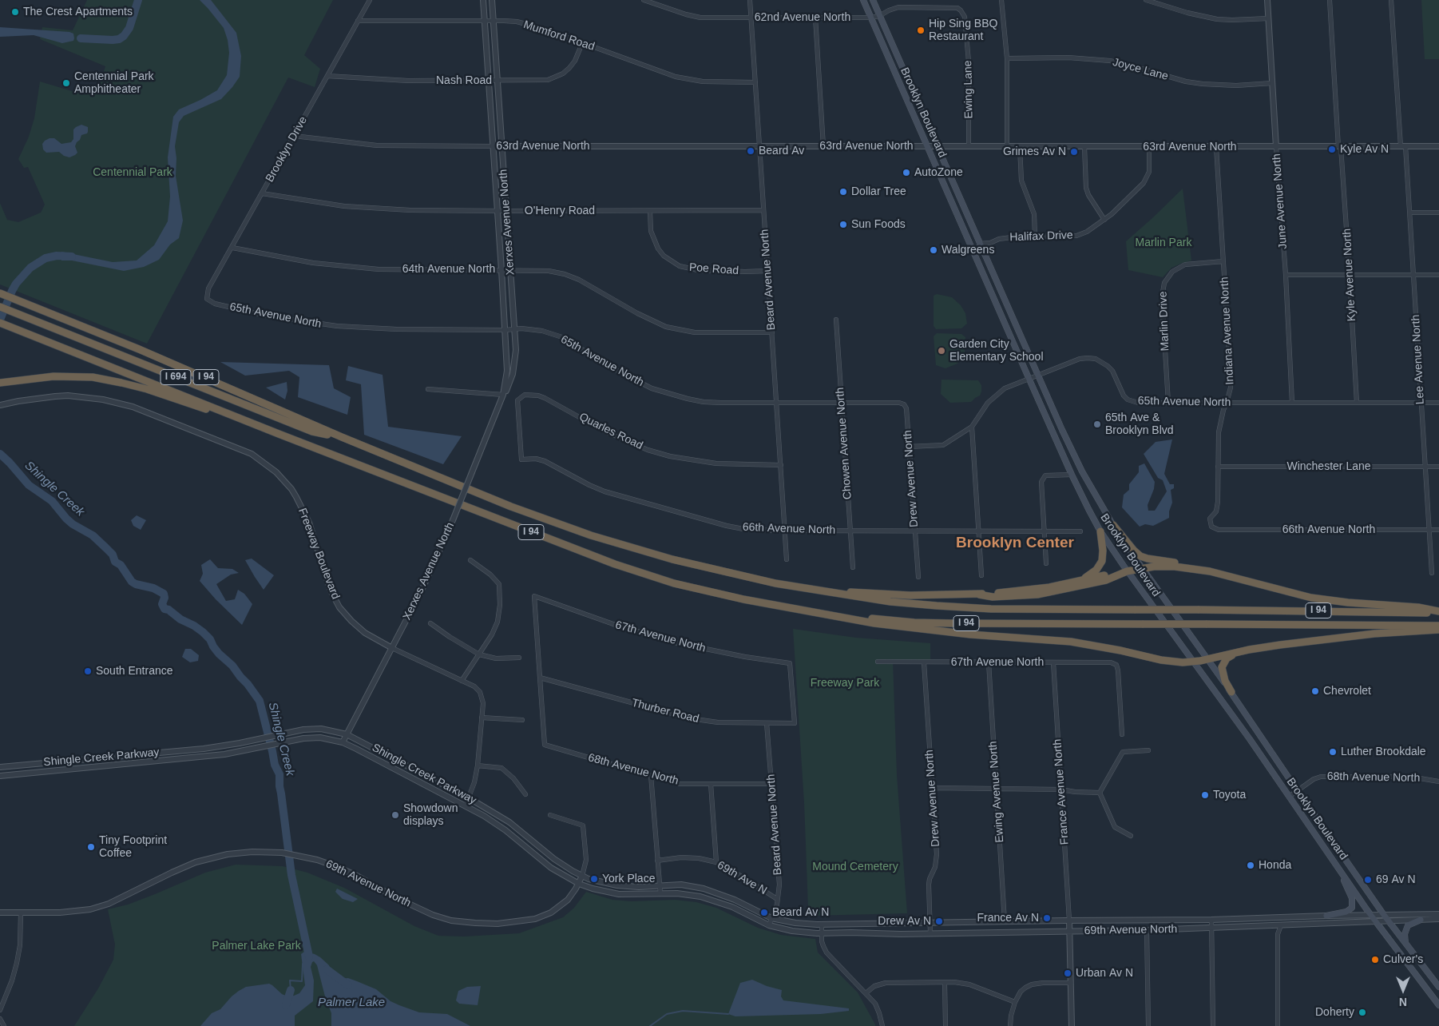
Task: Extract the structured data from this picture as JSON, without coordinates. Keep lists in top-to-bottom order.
{
  "streets": {
    "highway": ["I 694", "I 94"],
    "main road": ["Brooklyn Boulevard"],
    "street": [
      "62nd Avenue North",
      "Mumford Road",
      "Joyce Lane",
      "Nash Road",
      "Ewing Lane",
      "63rd Avenue North",
      "Brooklyn Drive",
      "June Avenue North",
      "O'Henry Road",
      "Xerxes Avenue North",
      "Halifax Drive",
      "64th Avenue North",
      "Poe Road",
      "Kyle Avenue North",
      "Beard Avenue North",
      "65th Avenue North",
      "Marlin Drive",
      "Indiana Avenue North",
      "Lee Avenue North",
      "Quarles Road",
      "Chowen Avenue North",
      "Winchester Lane",
      "Drew Avenue North",
      "66th Avenue North",
      "Freeway Boulevard",
      "67th Avenue North",
      "Thurber Road",
      "Shingle Creek Parkway",
      "68th Avenue North",
      "Ewing Avenue North",
      "France Avenue North",
      "69th Ave N",
      "69th Avenue North"
    ]
  },
  "crossings": [
    ["62nd Avenue North", "Ewing Lane"],
    ["62nd Avenue North", "Brooklyn Boulevard"],
    ["62nd Avenue North", "Beard Avenue North"],
    ["Mumford Road", "Nash Road"],
    ["Mumford Road", "Brooklyn Drive"],
    ["Mumford Road", "Xerxes Avenue North"],
    ["Mumford Road", "Beard Avenue North"],
    ["Joyce Lane", "June Avenue North"],
    ["Nash Road", "Brooklyn Drive"],
    ["Nash Road", "Xerxes Avenue North"],
    ["Ewing Lane", "63rd Avenue North"],
    ["Brooklyn Boulevard", "63rd Avenue North"],
    ["Brooklyn Boulevard", "Halifax Drive"],
    ["Brooklyn Boulevard", "65th Avenue North"],
    ["Brooklyn Boulevard", "68th Avenue North"],
    ["Brooklyn Boulevard", "69th Avenue North"],
    ["63rd Avenue North", "Brooklyn Drive"],
    ["63rd Avenue North", "June Avenue North"],
    ["63rd Avenue North", "Xerxes Avenue North"],
    ["63rd Avenue North", "Halifax Drive"],
    ["63rd Avenue North", "Kyle Avenue North"],
    ["63rd Avenue North", "Beard Avenue North"],
    ["63rd Avenue North", "Indiana Avenue North"],
    ["63rd Avenue North", "Lee Avenue North"],
    ["Brooklyn Drive", "O'Henry Road"],
    ["Brooklyn Drive", "64th Avenue North"],
    ["Brooklyn Drive", "65th Avenue North"],
    ["June Avenue North", "65th Avenue North"],
    ["O'Henry Road", "Xerxes Avenue North"],
    ["O'Henry Road", "Poe Road"],
    ["O'Henry Road", "Beard Avenue North"],
    ["Xerxes Avenue North", "64th Avenue North"],
    ["Xerxes Avenue North", "65th Avenue North"],
    ["Xerxes Avenue North", "Freeway Boulevard"],
    ["Xerxes Avenue North", "Shingle Creek Parkway"],
    ["64th Avenue North", "Beard Avenue North"],
    ["Poe Road", "Beard Avenue North"],
    ["Kyle Avenue North", "65th Avenue North"],
    ["Beard Avenue North", "65th Avenue North"],
    ["Beard Avenue North", "Quarles Road"],
    ["Beard Avenue North", "66th Avenue North"],
    ["Beard Avenue North", "Thurber Road"],
    ["Beard Avenue North", "Shingle Creek Parkway"],
    ["Beard Avenue North", "68th Avenue North"],
    ["Beard Avenue North", "69th Ave N"],
    ["65th Avenue North", "Marlin Drive"],
    ["65th Avenue North", "Indiana Avenue North"],
    ["65th Avenue North", "Lee Avenue North"],
    ["65th Avenue North", "Chowen Avenue North"],
    ["65th Avenue North", "Drew Avenue North"],
    ["Marlin Drive", "Indiana Avenue North"],
    ["Indiana Avenue North", "Winchester Lane"],
    ["Indiana Avenue North", "66th Avenue North"],
    ["Lee Avenue North", "Winchester Lane"],
    ["Lee Avenue North", "66th Avenue North"],
    ["I 694", "I 94"],
    ["Quarles Road", "66th Avenue North"],
    ["Chowen Avenue North", "66th Avenue North"],
    ["Drew Avenue North", "66th Avenue North"],
    ["Drew Avenue North", "67th Avenue North"],
    ["Drew Avenue North", "69th Avenue North"],
    ["Freeway Boulevard", "Shingle Creek Parkway"],
    ["67th Avenue North", "Thurber Road"],
    ["67th Avenue North", "68th Avenue North"],
    ["67th Avenue North", "Ewing Avenue North"],
    ["67th Avenue North", "France Avenue North"],
    ["Thurber Road", "68th Avenue North"],
    ["Shingle Creek Parkway", "69th Avenue North"],
    ["Ewing Avenue North", "69th Avenue North"],
    ["France Avenue North", "69th Avenue North"]
  ],
  "districts": ["Brooklyn Center"],
  "water": ["Shingle Creek", "Palmer Lake"],
  "parks": [
    "Centennial Park",
    "Marlin Park",
    "Freeway Park",
    "Mound Cemetery",
    "Palmer Lake Park"
  ],
  "places": [
    "The Crest Apartments",
    "Hip Sing BBQ Restaurant",
    "Centennial Park Amphitheater",
    "Kyle Av N",
    "Beard Av",
    "Grimes Av N",
    "AutoZone",
    "Dollar Tree",
    "Sun Foods",
    "Walgreens",
    "Garden City Elementary School",
    "65th Ave & Brooklyn Blvd",
    "South Entrance",
    "Chevrolet",
    "Luther Brookdale",
    "Toyota",
    "Showdown displays",
    "Tiny Footprint Coffee",
    "Honda",
    "York Place",
    "69 Av N",
    "Beard Av N",
    "France Av N",
    "Drew Av N",
    "Culver's",
    "Urban Av N",
    "Doherty"
  ],
  "north": "bottom"
}
